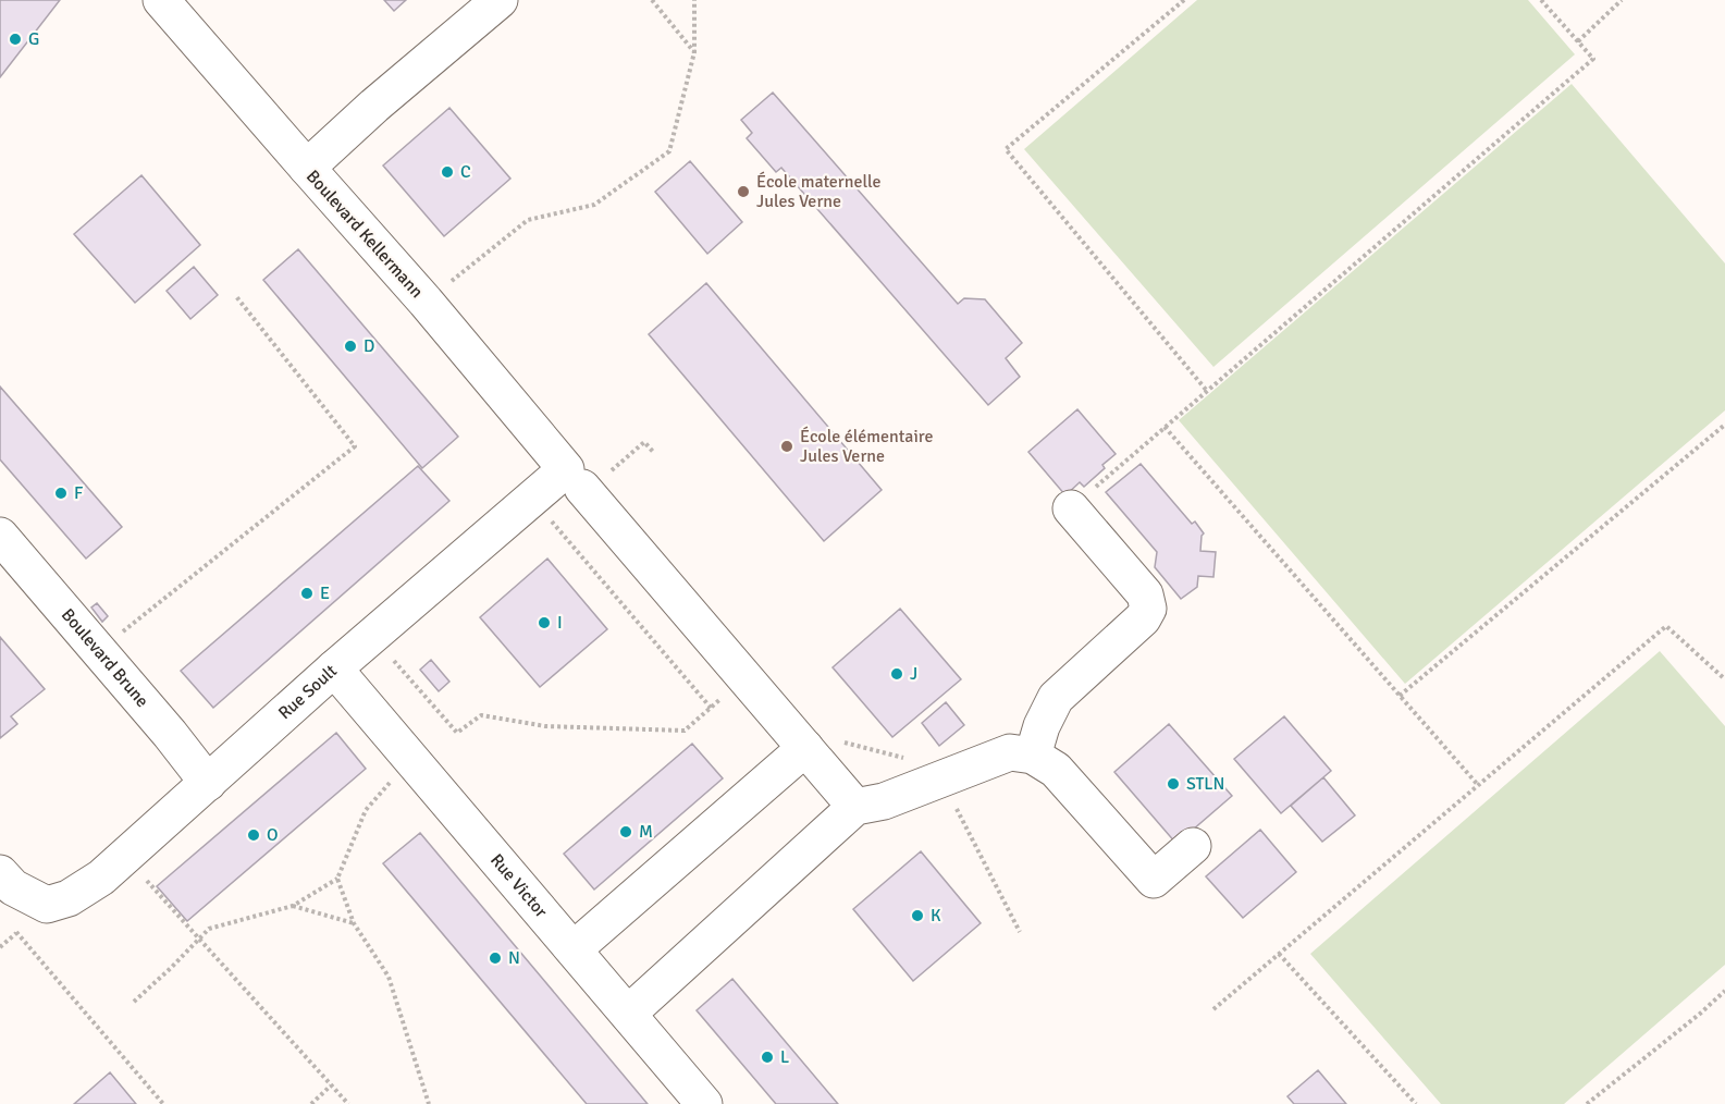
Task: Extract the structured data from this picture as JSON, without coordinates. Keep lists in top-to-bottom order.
{
  "streets": {
    "street": [
      "Boulevard Kellermann",
      "Boulevard Brune",
      "Rue Soult",
      "Rue Victor"
    ]
  },
  "crossings": [
    ["Boulevard Kellermann", "Rue Soult"],
    ["Boulevard Brune", "Rue Soult"],
    ["Rue Soult", "Rue Victor"]
  ],
  "places": [
    "G",
    "C",
    "École maternelle Jules Verne",
    "D",
    "École élémentaire Jules Verne",
    "F",
    "E",
    "I",
    "J",
    "STLN",
    "M",
    "O",
    "K",
    "N",
    "L"
  ]
}
